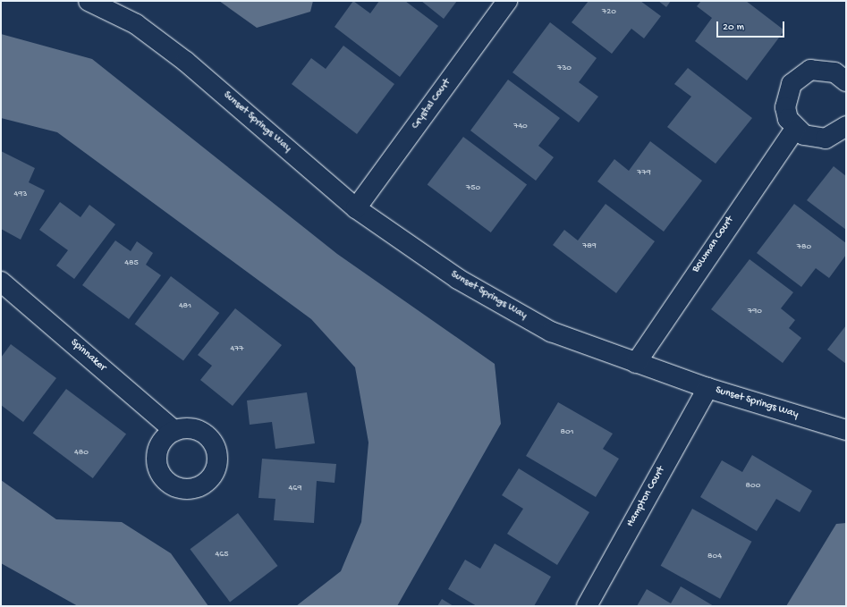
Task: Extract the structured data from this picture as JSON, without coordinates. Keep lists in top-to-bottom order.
{
  "streets": {
    "street": [
      "Crystal Court",
      "Sunset Springs Way",
      "Bowman Court",
      "Spinnaker",
      "Hampton Court"
    ]
  },
  "crossings": [
    ["Crystal Court", "Sunset Springs Way"],
    ["Sunset Springs Way", "Bowman Court"],
    ["Sunset Springs Way", "Hampton Court"]
  ],
  "house_numbers": [
    "720",
    "730",
    "740",
    "779",
    "750",
    "493",
    "789",
    "780",
    "485",
    "481",
    "790",
    "477",
    "801",
    "480",
    "800",
    "469",
    "465",
    "804"
  ],
  "scale_bar": "20 m"
}
